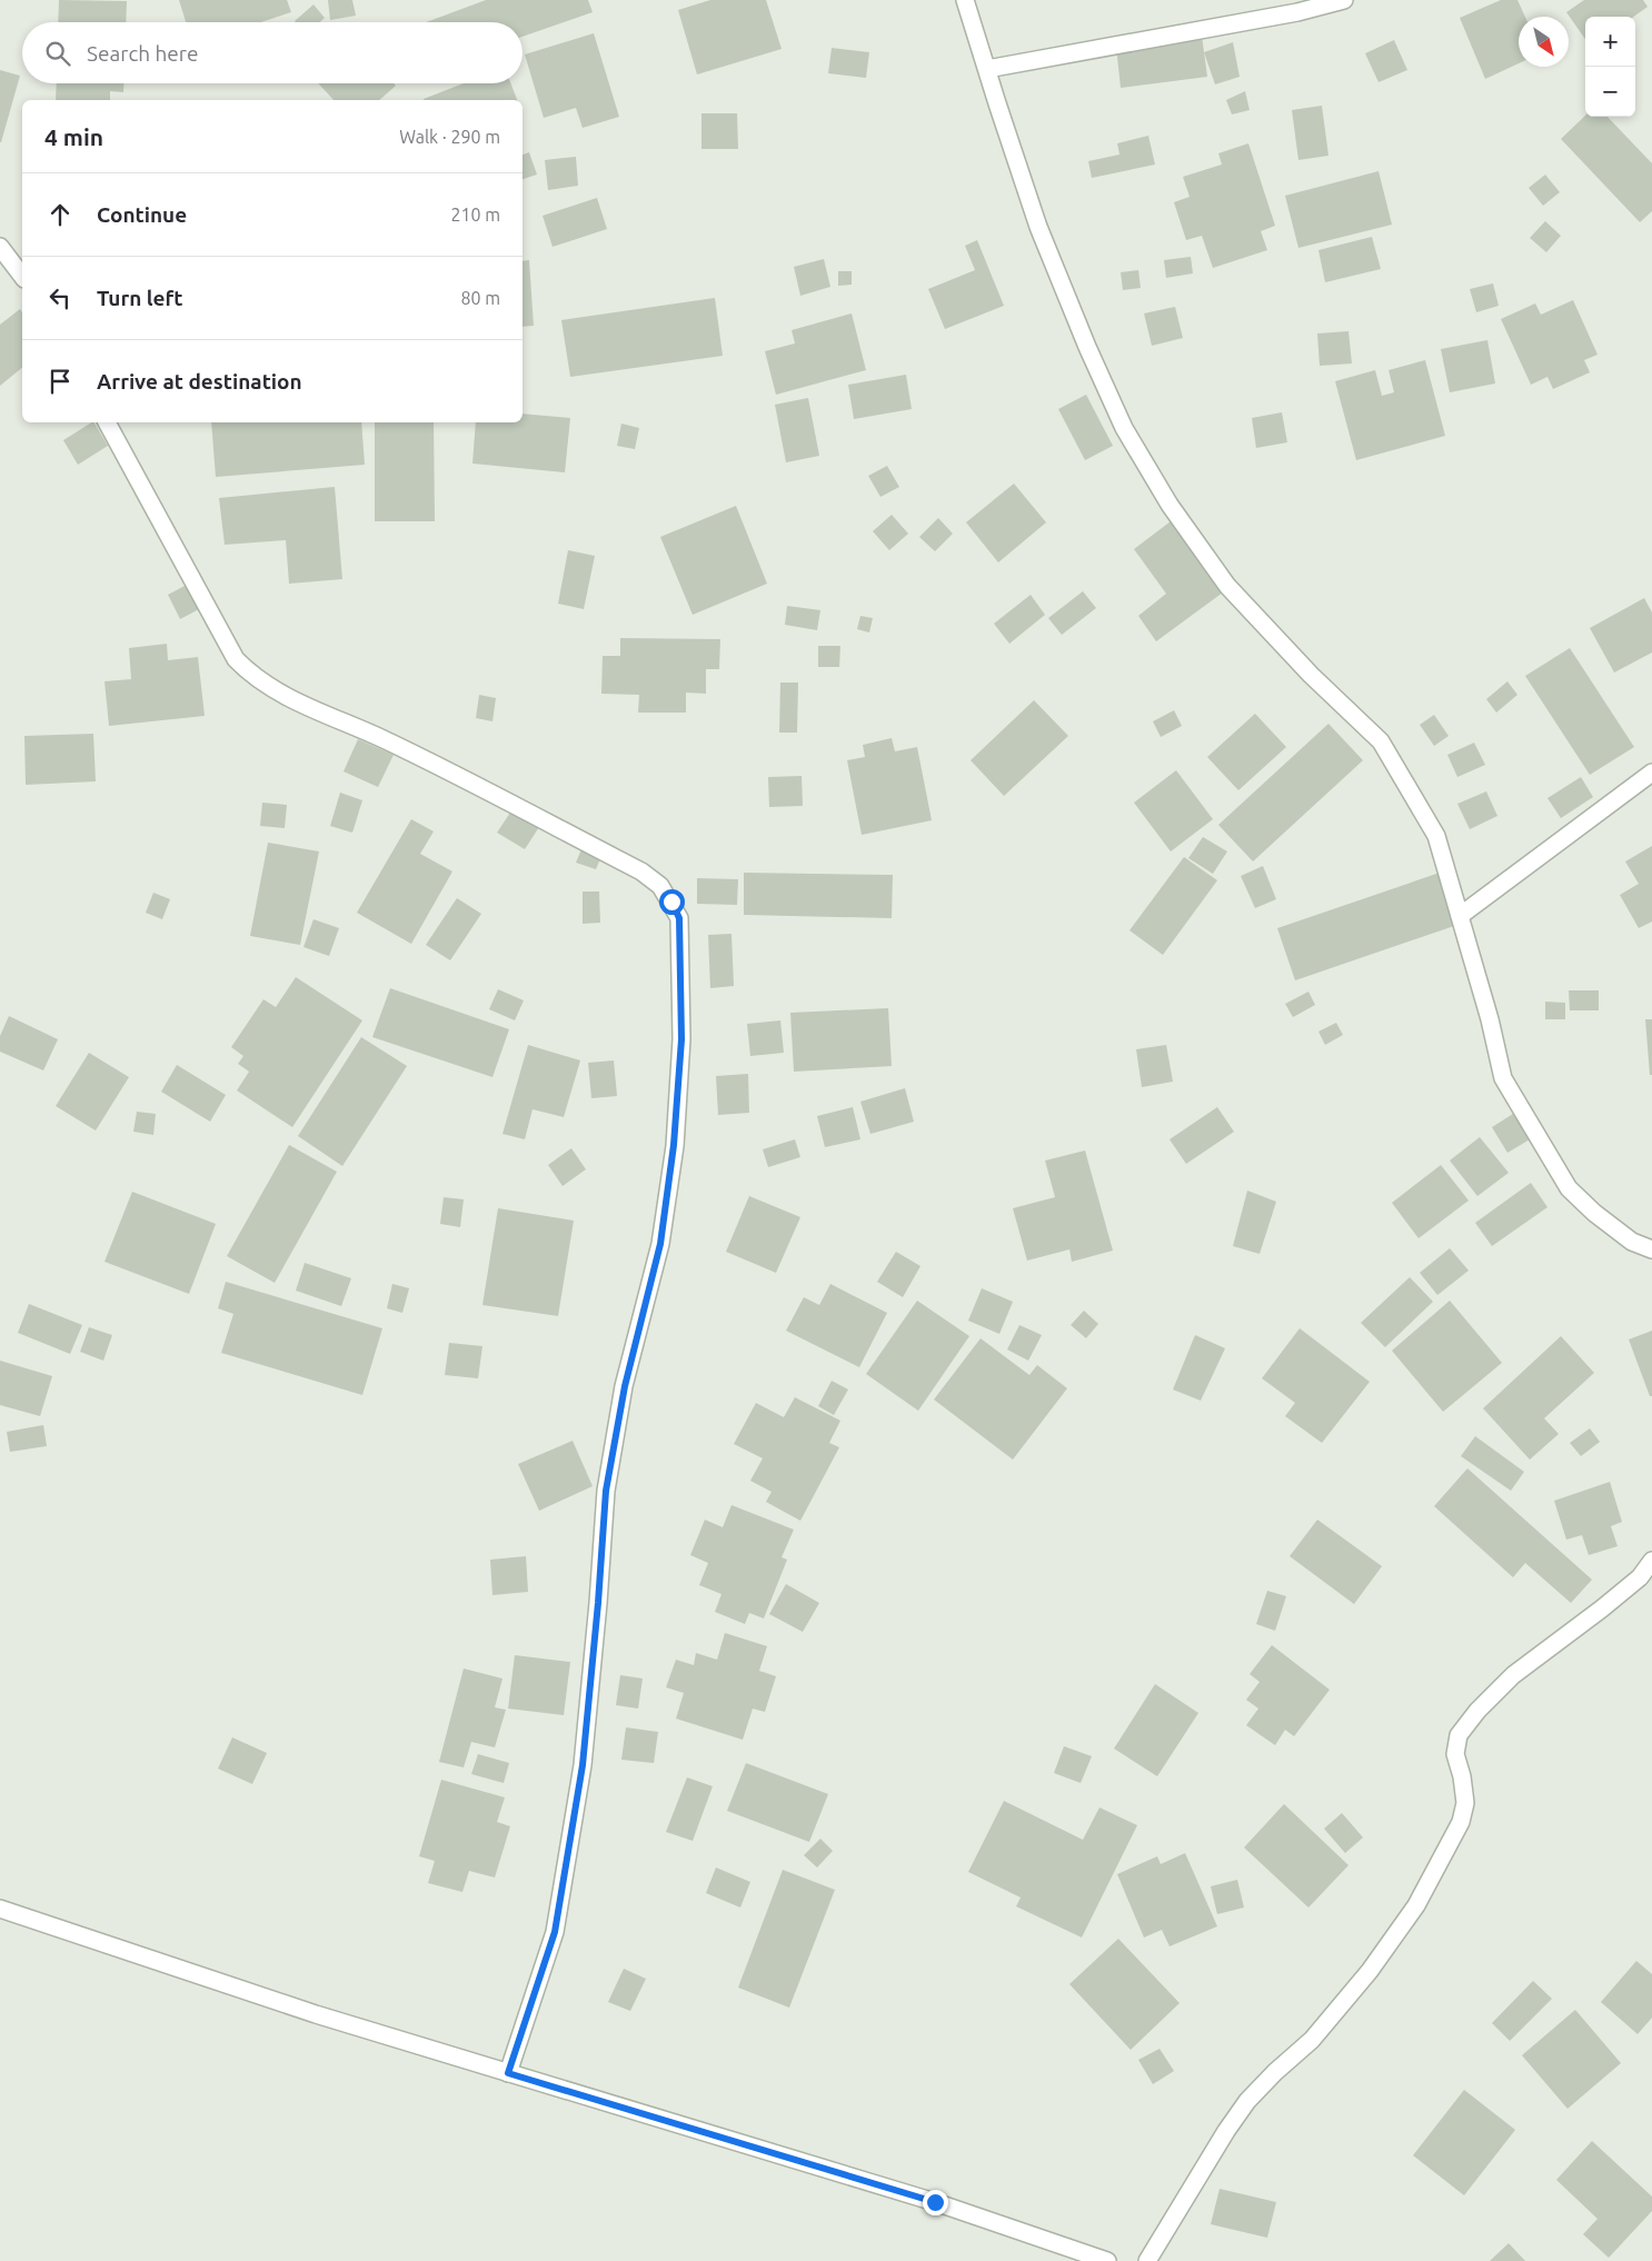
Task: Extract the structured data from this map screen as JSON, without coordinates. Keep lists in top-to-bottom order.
{
  "north": "bottom right",
  "page": {
    "map_buttons": ["+", "−"],
    "search": "Search here",
    "heading": ["4 min", "Walk · 290 m"],
    "list": [
      ["Continue", "210 m"],
      ["Turn left", "80 m"],
      "Arrive at destination"
    ]
  }
}
